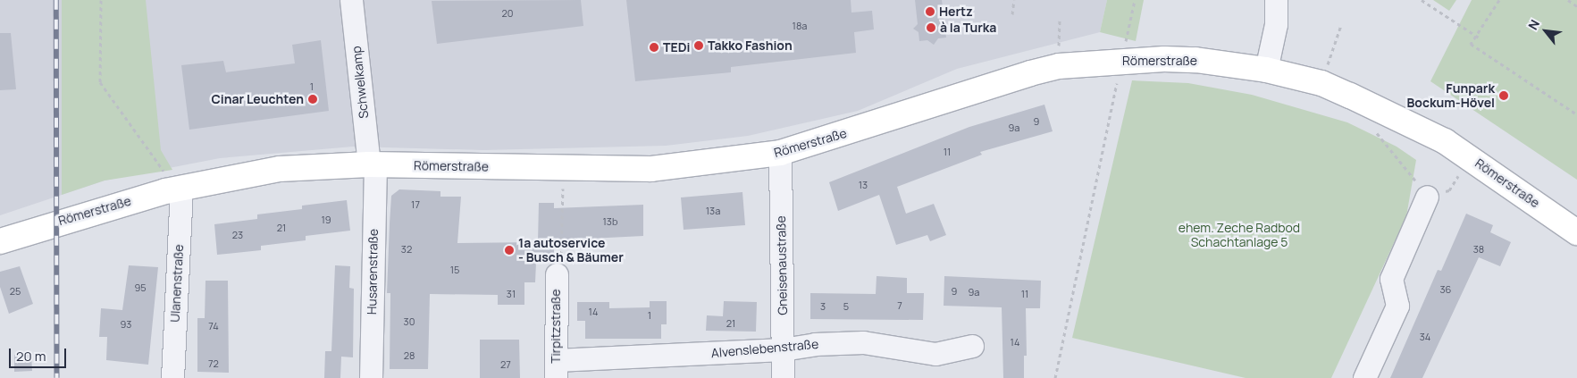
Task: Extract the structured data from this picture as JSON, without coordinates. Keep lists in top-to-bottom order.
{
  "streets": {
    "main road": ["Römerstraße"],
    "street": [
      "Schwelkamp",
      "Gneisenaustraße",
      "Husarenstraße",
      "Ulanenstraße",
      "Tirpitzstraße",
      "Alvenslebenstraße"
    ]
  },
  "crossings": [
    ["Römerstraße", "Schwelkamp"],
    ["Römerstraße", "Gneisenaustraße"],
    ["Römerstraße", "Husarenstraße"],
    ["Römerstraße", "Ulanenstraße"],
    ["Schwelkamp", "Husarenstraße"],
    ["Gneisenaustraße", "Alvenslebenstraße"],
    ["Tirpitzstraße", "Alvenslebenstraße"]
  ],
  "parks": ["ehem. Zeche Radbod Schachtanlage 5"],
  "places": [
    "Hertz",
    "à la Turka",
    "Takko Fashion",
    "TEDi",
    "Funpark Bockum-Hövel",
    "Cinar Leuchten",
    "1a autoservice - Busch & Bäumer"
  ],
  "house_numbers": [
    "20",
    "18a",
    "1",
    "9",
    "9a",
    "11",
    "13",
    "17",
    "13a",
    "19",
    "13b",
    "21",
    "23",
    "32",
    "38",
    "15",
    "95",
    "36",
    "25",
    "9",
    "9a",
    "31",
    "11",
    "7",
    "3",
    "5",
    "14",
    "1",
    "30",
    "21",
    "93",
    "74",
    "34",
    "14",
    "28",
    "72",
    "27"
  ],
  "scale_bar": "20 m",
  "north": "top left"
}
